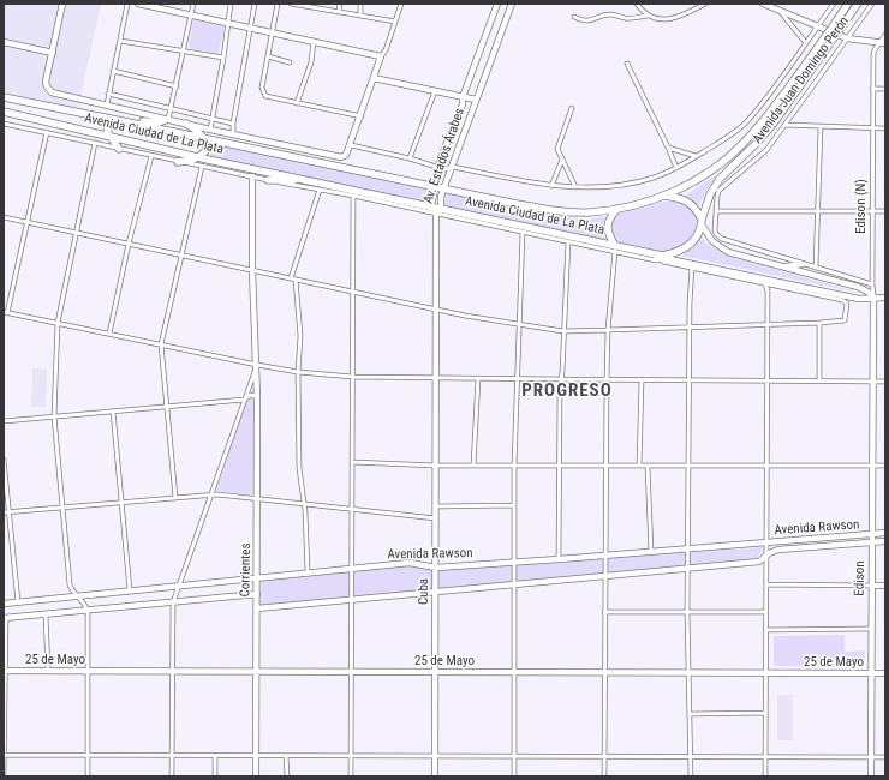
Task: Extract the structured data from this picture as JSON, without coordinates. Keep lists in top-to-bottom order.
{
  "streets": {
    "highway": ["Avenida Juan Domingo Perón", "Avenida Ciudad de La Plata"],
    "street": [
      "Av. Estados Árabes",
      "Edison (N)",
      "Avenida Rawson",
      "Corrientes",
      "Edison",
      "Cuba",
      "25 de Mayo"
    ]
  },
  "crossings": [
    ["Avenida Juan Domingo Perón", "Avenida Ciudad de La Plata"],
    ["Avenida Ciudad de La Plata", "Av. Estados Árabes"],
    ["Avenida Ciudad de La Plata", "Edison (N)"],
    ["Avenida Ciudad de La Plata", "Corrientes"],
    ["Av. Estados Árabes", "Cuba"],
    ["Edison (N)", "Edison"],
    ["Avenida Rawson", "Corrientes"],
    ["Avenida Rawson", "Edison"],
    ["Avenida Rawson", "Cuba"],
    ["Corrientes", "25 de Mayo"],
    ["Edison", "25 de Mayo"],
    ["Cuba", "25 de Mayo"]
  ],
  "districts": ["PROGRESO"]
}
